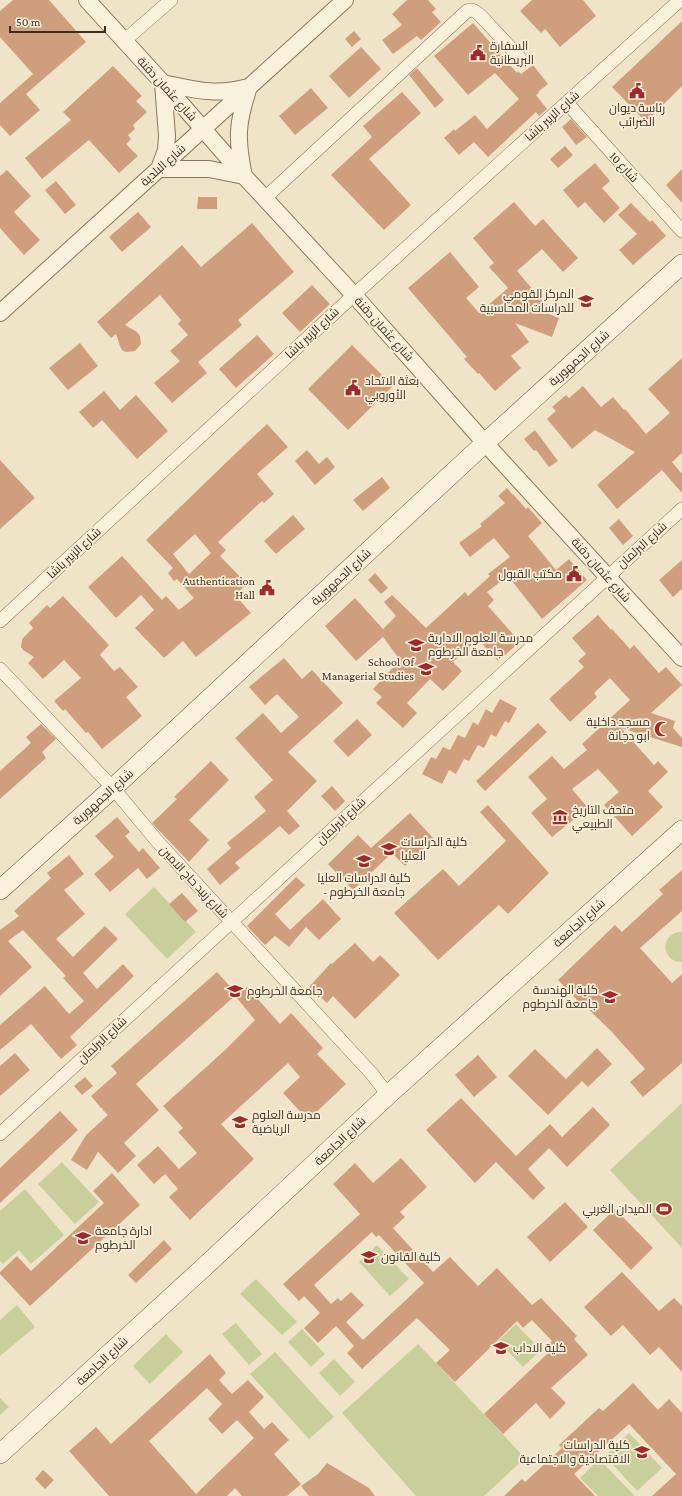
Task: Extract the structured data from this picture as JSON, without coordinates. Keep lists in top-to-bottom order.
{
  "streets": {
    "main road": ["شارع الجمهورية", "شارع الجامعة"],
    "street": [
      "شارع عثمان دقنة",
      "شارع الزبير باشا",
      "شارع البلدية",
      "شارع 10",
      "شارع البرلمان",
      "شارع زبيد حاج الامين"
    ]
  },
  "crossings": [
    ["شارع عثمان دقنة", "شارع الزبير باشا"],
    ["شارع عثمان دقنة", "شارع البلدية"],
    ["شارع عثمان دقنة", "شارع الجمهورية"],
    ["شارع عثمان دقنة", "شارع البرلمان"],
    ["شارع الزبير باشا", "شارع 10"],
    ["شارع الجمهورية", "شارع زبيد حاج الامين"],
    ["شارع البرلمان", "شارع زبيد حاج الامين"],
    ["شارع زبيد حاج الامين", "شارع الجامعة"]
  ],
  "places": {
    "public building": [
      "السفارة البريطانية",
      "رئاسة ديوان الضرائب",
      "بعثة الاتحاد الأوروبي",
      "مكتب القبول",
      "Authentication Hall"
    ],
    "school or university": [
      "المركز القومي للدراسات المحاسبية",
      "مدرسة العلوم الادارية جامعة الخرطوم",
      "School Of Managerial Studies",
      "كلية الدراسات العليا",
      "كلية الدراسات العليا - جامعة الخرطوم",
      "جامعة الخرطوم",
      "كلية الهندسة جامعة الخرطوم",
      "مدرسة العلوم الرياضية",
      "ادارة جامعة الخرطوم",
      "كلية القانون",
      "كلية الاداب",
      "كلية الدراسات الاقتصادية والاجتماعية"
    ],
    "mosque": ["مسجد داخلية ابو دجانة"],
    "museum": ["متحف التاريخ الطبيعي"],
    "sports": ["الميدان الغربي"]
  },
  "scale_bar": "50 m"
}
